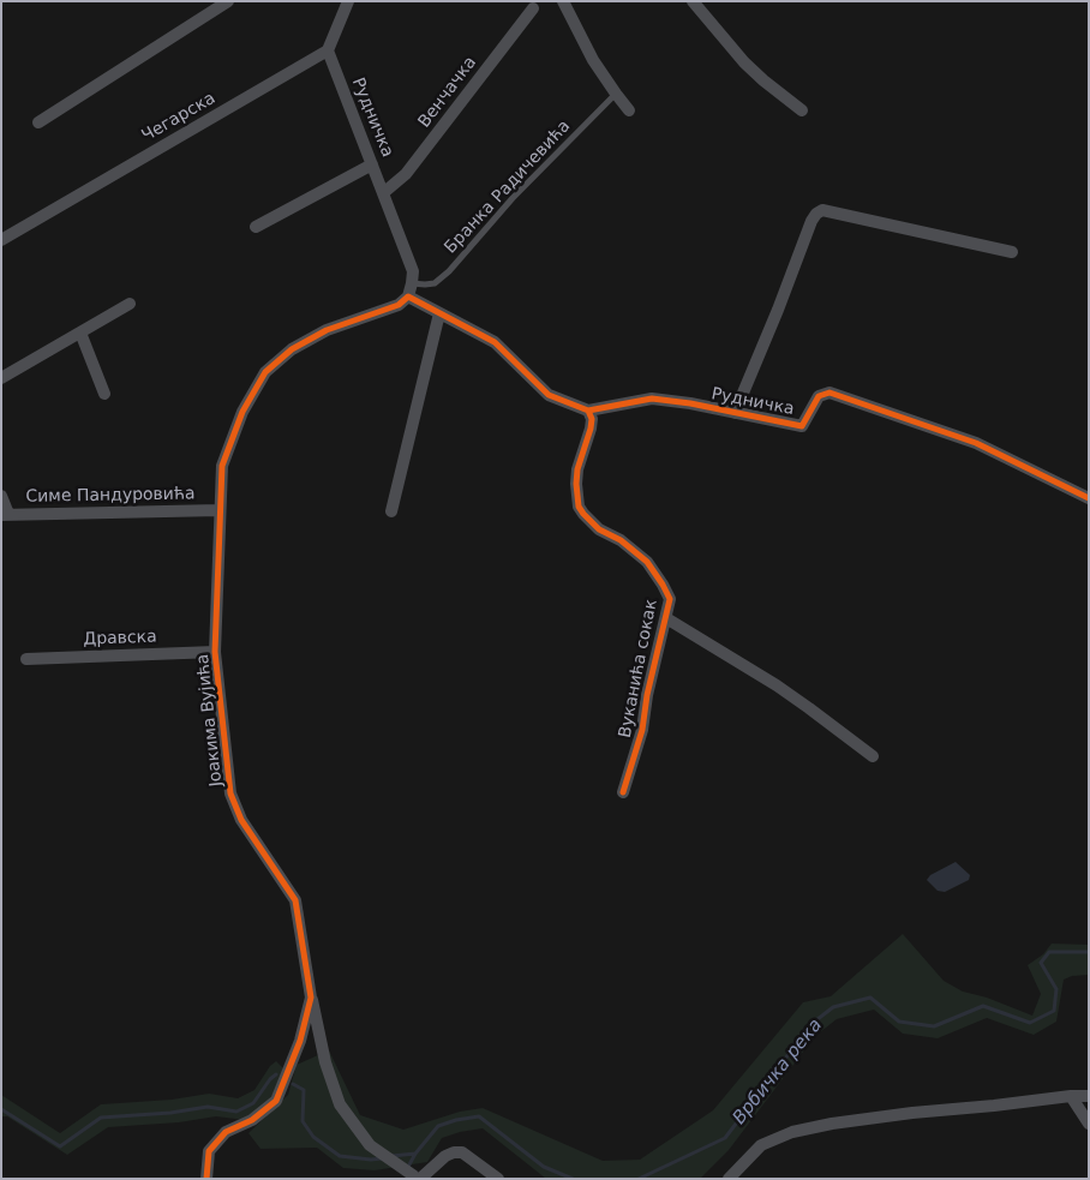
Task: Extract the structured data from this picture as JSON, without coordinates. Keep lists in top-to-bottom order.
{
  "streets": {
    "street": [
      "Венчачка",
      "Чегарска",
      "Рудничка",
      "Симе Пандуровића",
      "Дравска",
      "Вуканића сокак",
      "Јоакима Вујића"
    ],
    "lane": ["Бранка Радичевића"]
  },
  "crossings": [
    ["Венчачка", "Рудничка"],
    ["Чегарска", "Рудничка"],
    ["Рудничка", "Бранка Радичевића"],
    ["Рудничка", "Вуканића сокак"],
    ["Рудничка", "Јоакима Вујића"],
    ["Симе Пандуровића", "Јоакима Вујића"],
    ["Дравска", "Јоакима Вујића"]
  ],
  "water": ["Врбичка река"]
}
